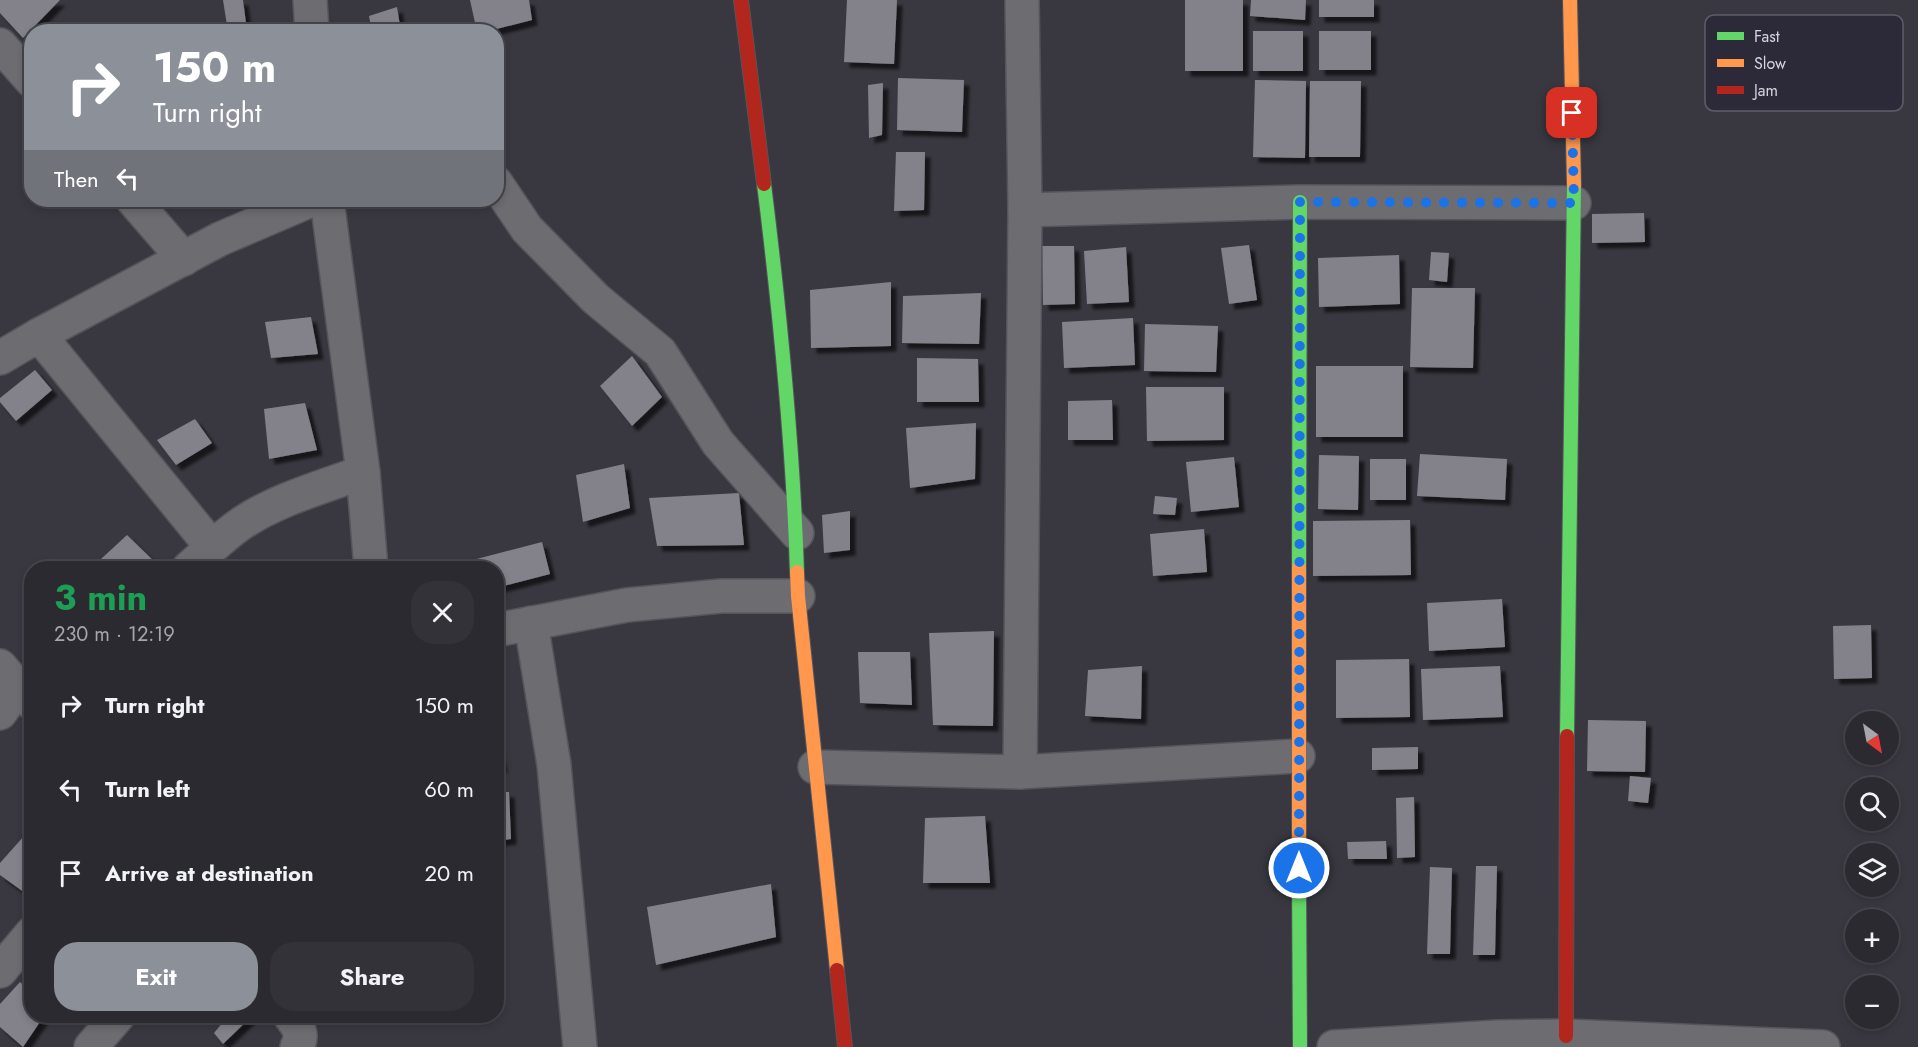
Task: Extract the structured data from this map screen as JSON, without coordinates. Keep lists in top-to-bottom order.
{
  "legend": ["Fast", "Slow", "Jam"],
  "north": "bottom right",
  "page": {
    "turn": ["150 m", "Turn right"],
    "then": "Then",
    "heading": ["3 min", "230 m · 12:19"],
    "list": [
      {
        "name": "Turn right",
        "value": "150 m"
      },
      {
        "name": "Turn left",
        "value": "60 m"
      },
      {
        "name": "Arrive at destination",
        "value": "20 m"
      }
    ],
    "map_buttons": ["+", "−"],
    "buttons": ["Exit", "Share"]
  }
}
